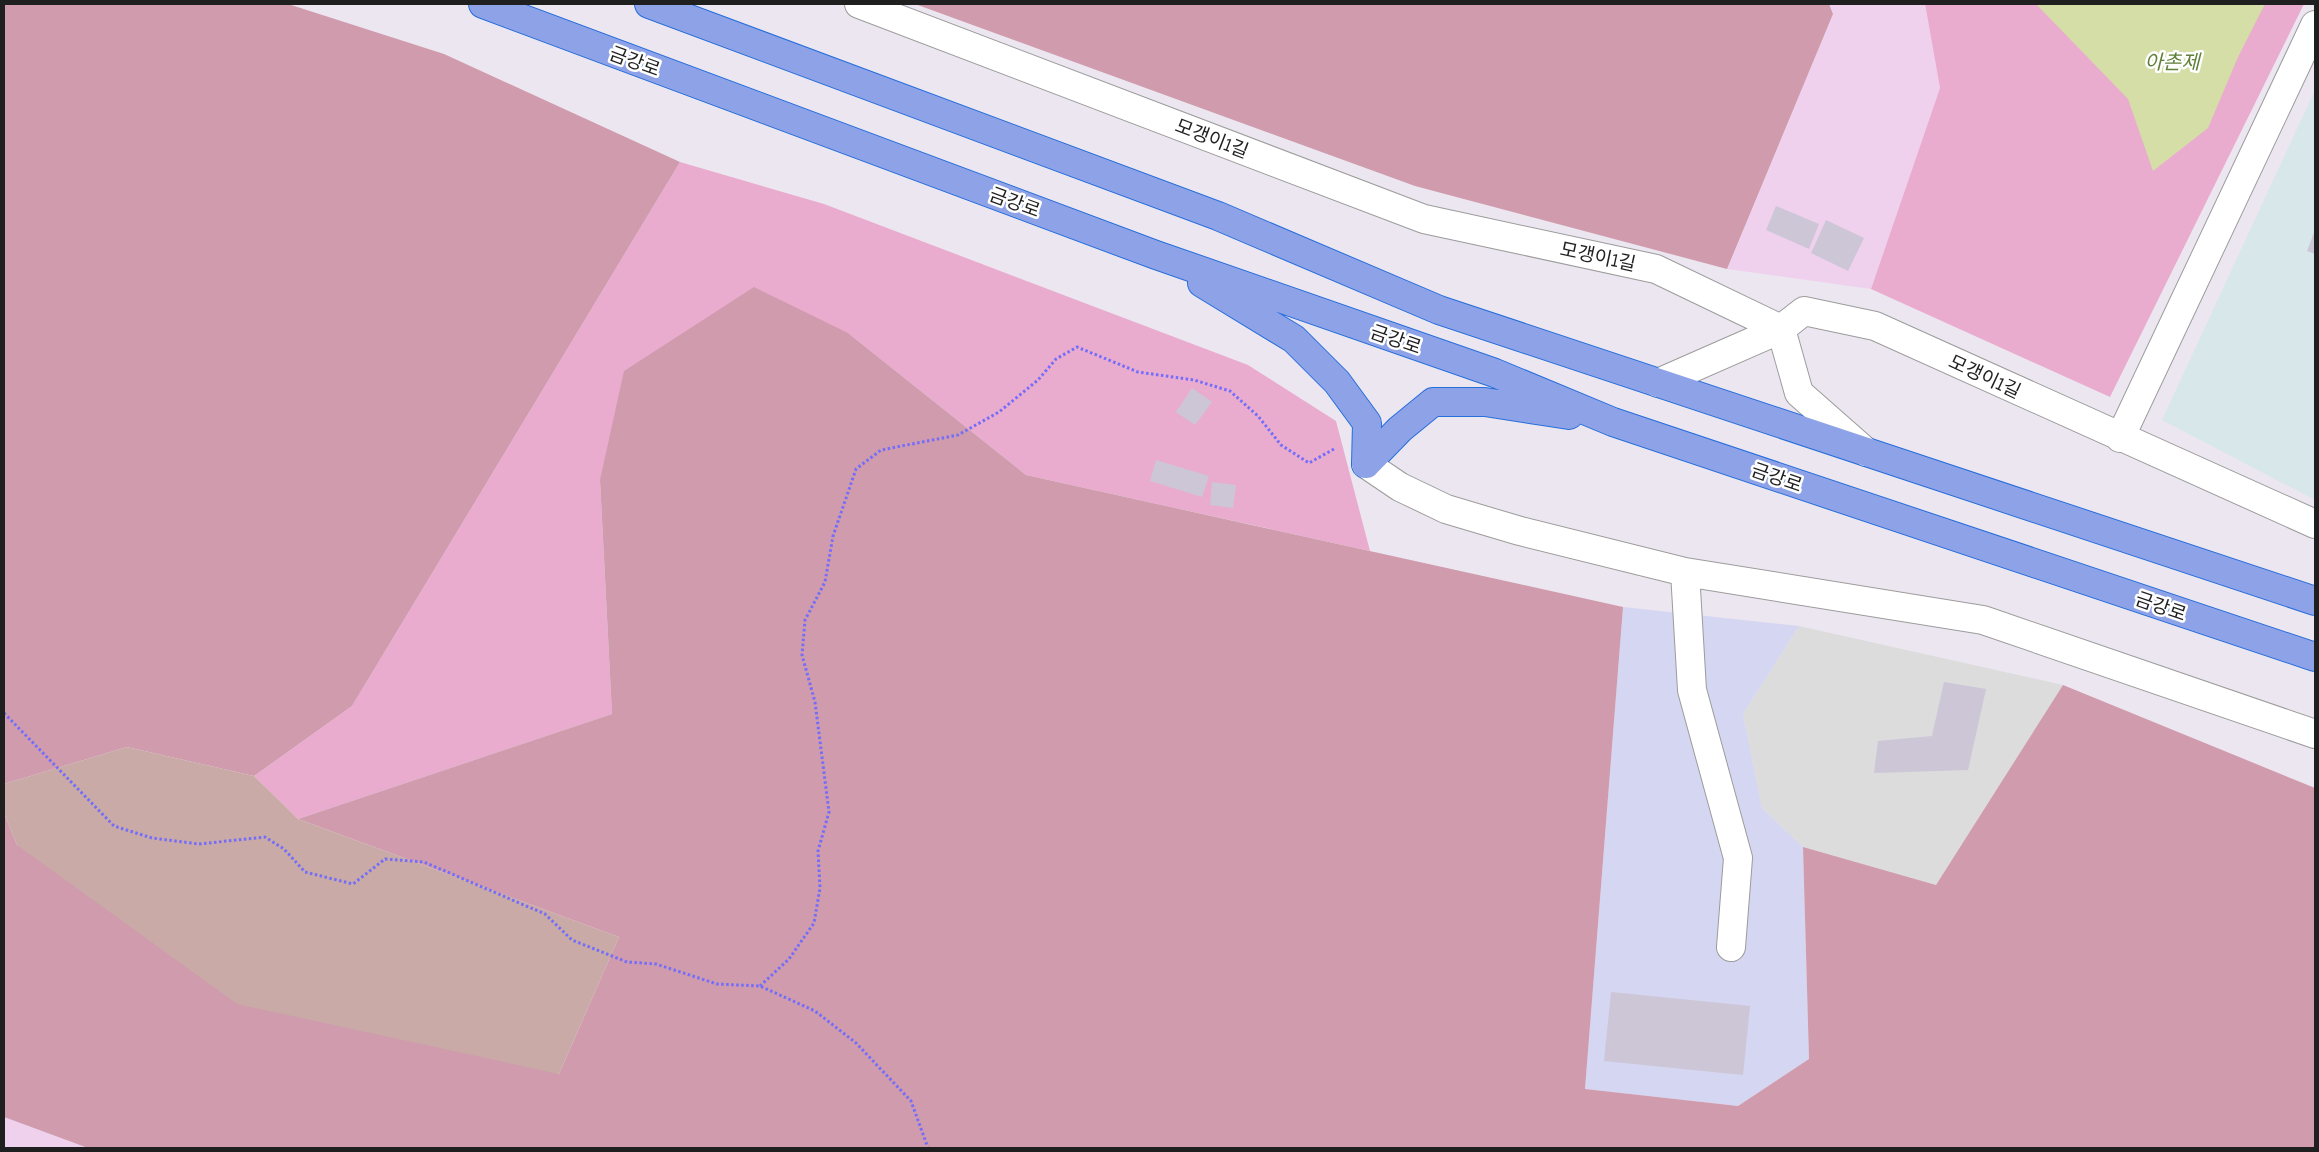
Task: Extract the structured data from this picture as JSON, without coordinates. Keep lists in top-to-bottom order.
{
  "streets": {
    "highway": ["금강로"],
    "street": ["모갱이1길"]
  },
  "water": ["아촌제"]
}
